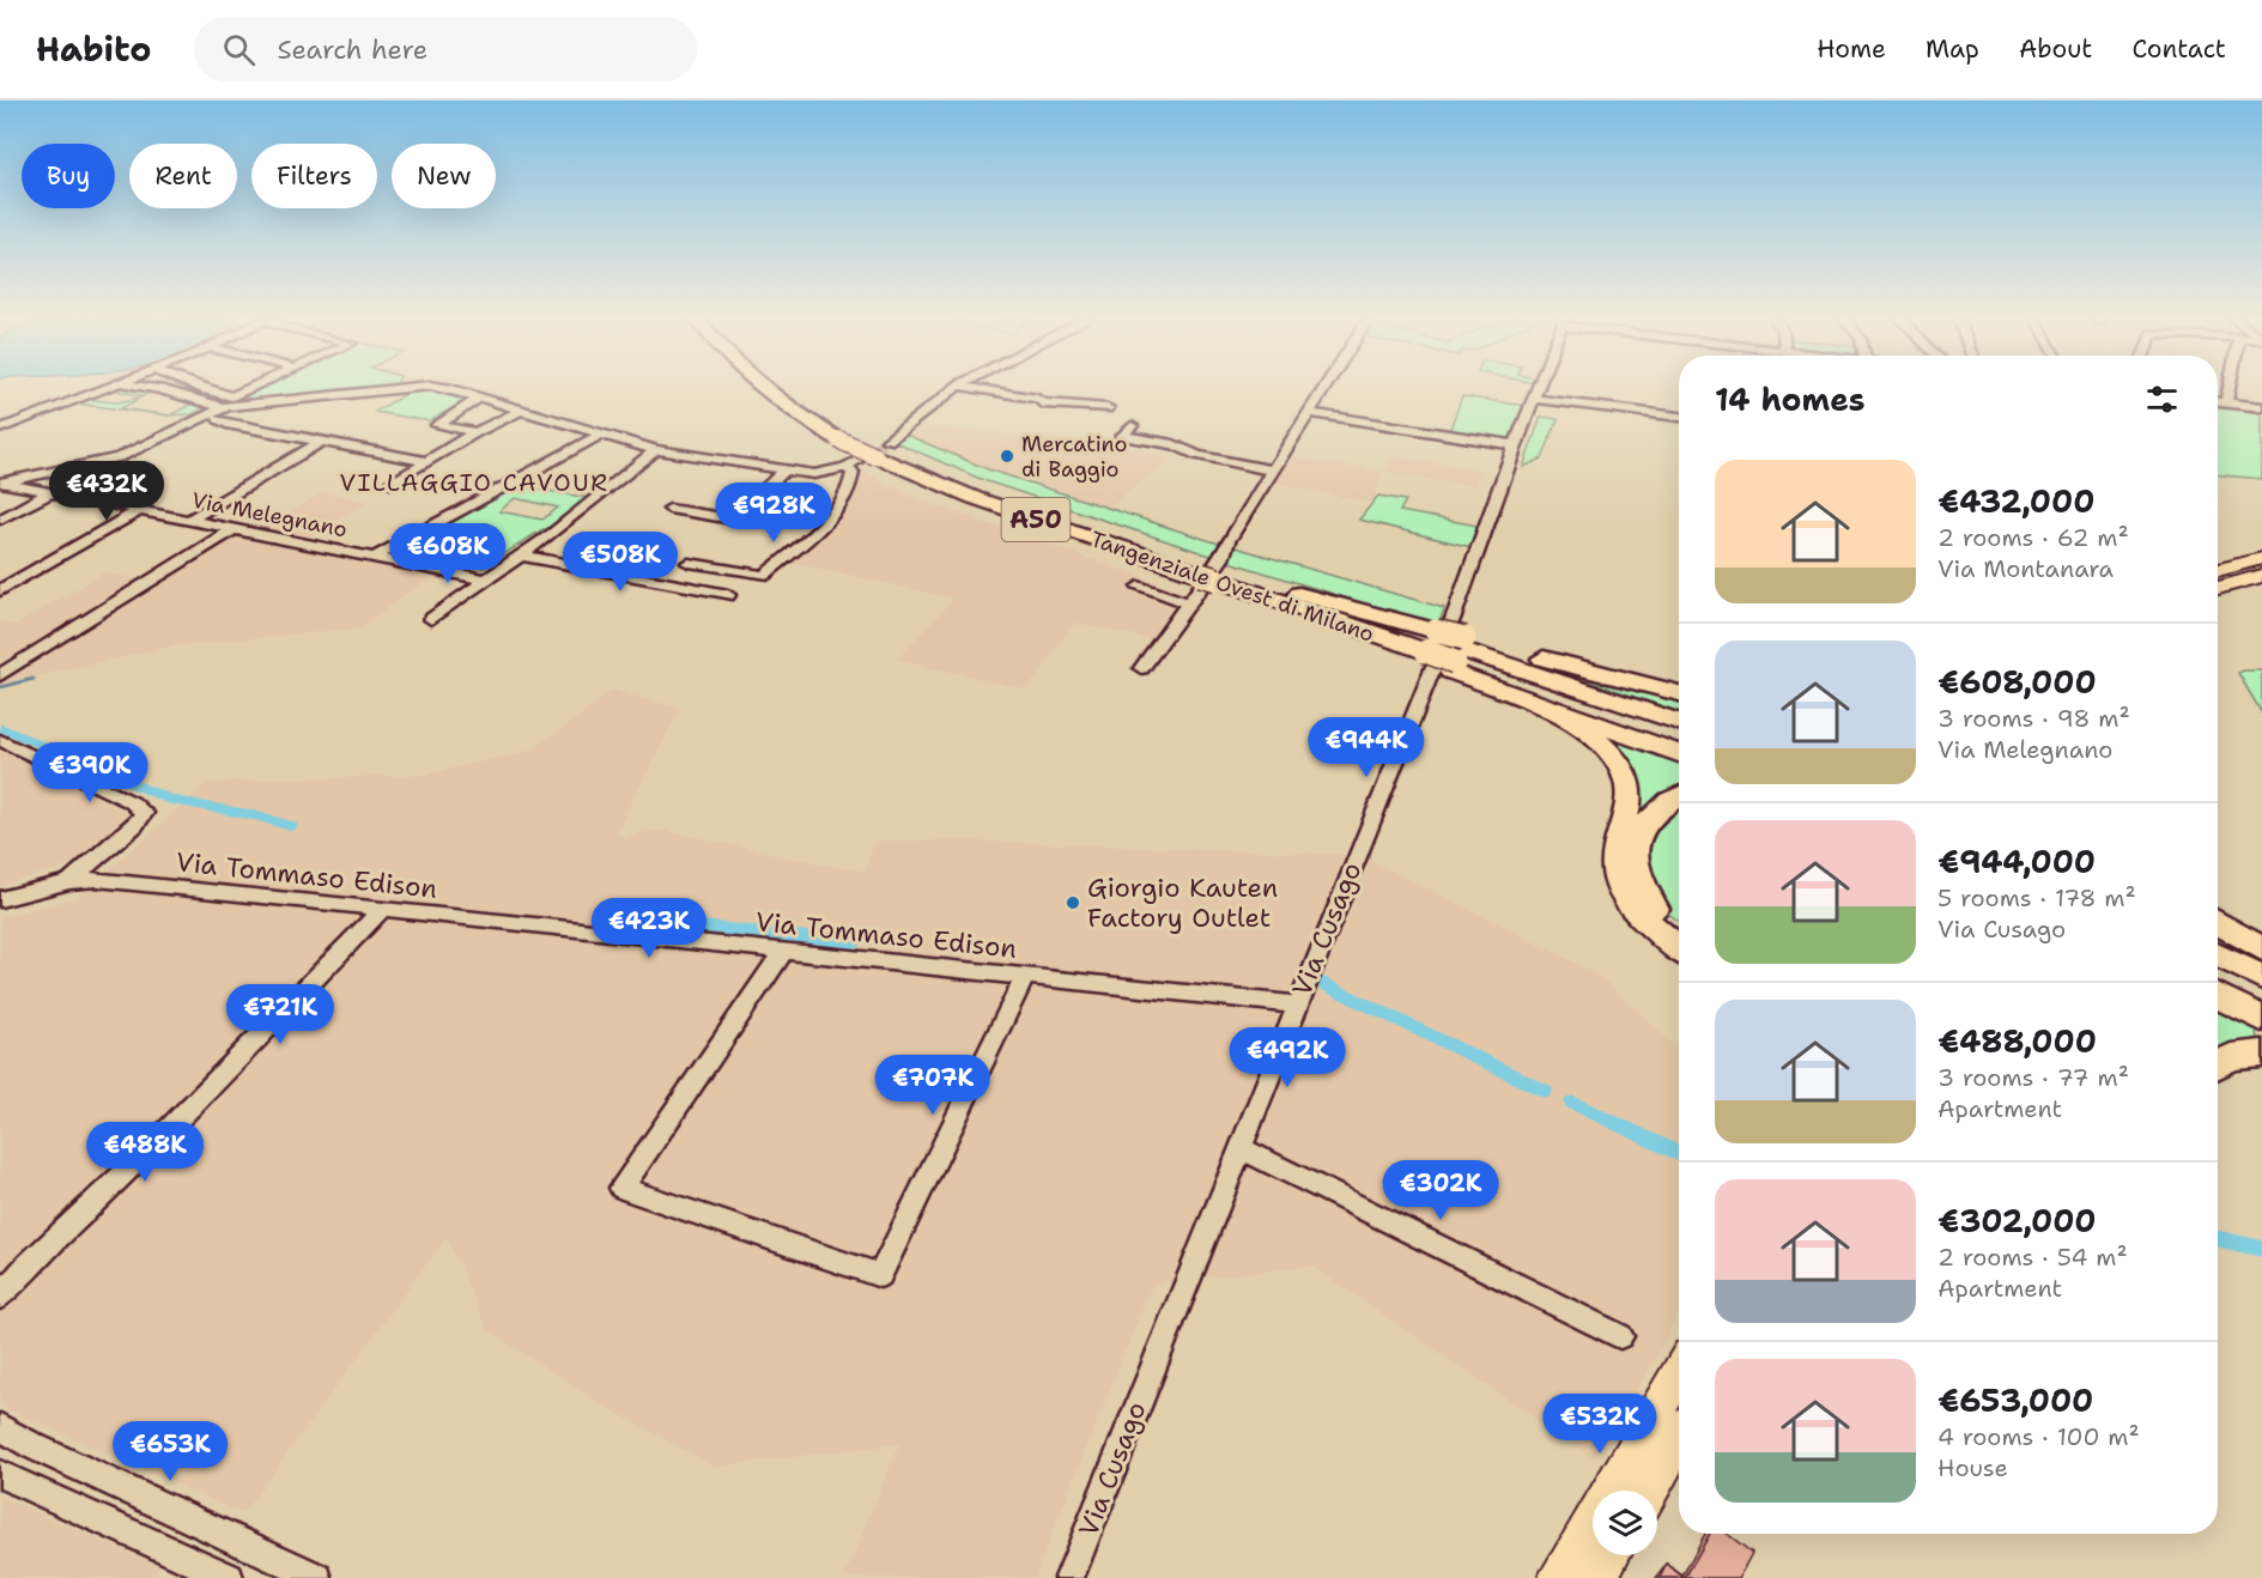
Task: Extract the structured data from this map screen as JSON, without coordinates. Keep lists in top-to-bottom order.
{
  "streets": {
    "highway": ["A50", "Tangenziale Ovest di Milano"],
    "street": ["Via Melegnano", "Via Tommaso Edison", "Via Cusago"]
  },
  "crossings": [
    ["Via Tommaso Edison", "Via Cusago"]
  ],
  "districts": ["VILLAGGIO CAVOUR"],
  "places": ["Mercatino di Baggio", "Giorgio Kauten Factory Outlet"],
  "page": {
    "header": "Habito",
    "search": "Search here",
    "nav": [
      "Home",
      "Map",
      "About",
      "Contact"
    ],
    "chip": [
      "Buy",
      "Rent",
      "Filters",
      "New"
    ],
    "heading": "14 homes",
    "list": [
      {
        "name": "€432,000",
        "note": "2 rooms · 62 m² · Via Montanara"
      },
      {
        "name": "€608,000",
        "note": "3 rooms · 98 m² · Via Melegnano"
      },
      {
        "name": "€944,000",
        "note": "5 rooms · 178 m² · Via Cusago"
      },
      {
        "name": "€488,000",
        "note": "3 rooms · 77 m² · Apartment"
      },
      {
        "name": "€302,000",
        "note": "2 rooms · 54 m² · Apartment"
      },
      {
        "name": "€653,000",
        "note": "4 rooms · 100 m² · House"
      }
    ],
    "price": [
      "€432K",
      "€928K",
      "€608K",
      "€508K",
      "€944K",
      "€390K",
      "€423K",
      "€721K",
      "€492K",
      "€707K",
      "€488K",
      "€302K",
      "€532K",
      "€653K"
    ]
  }
}
